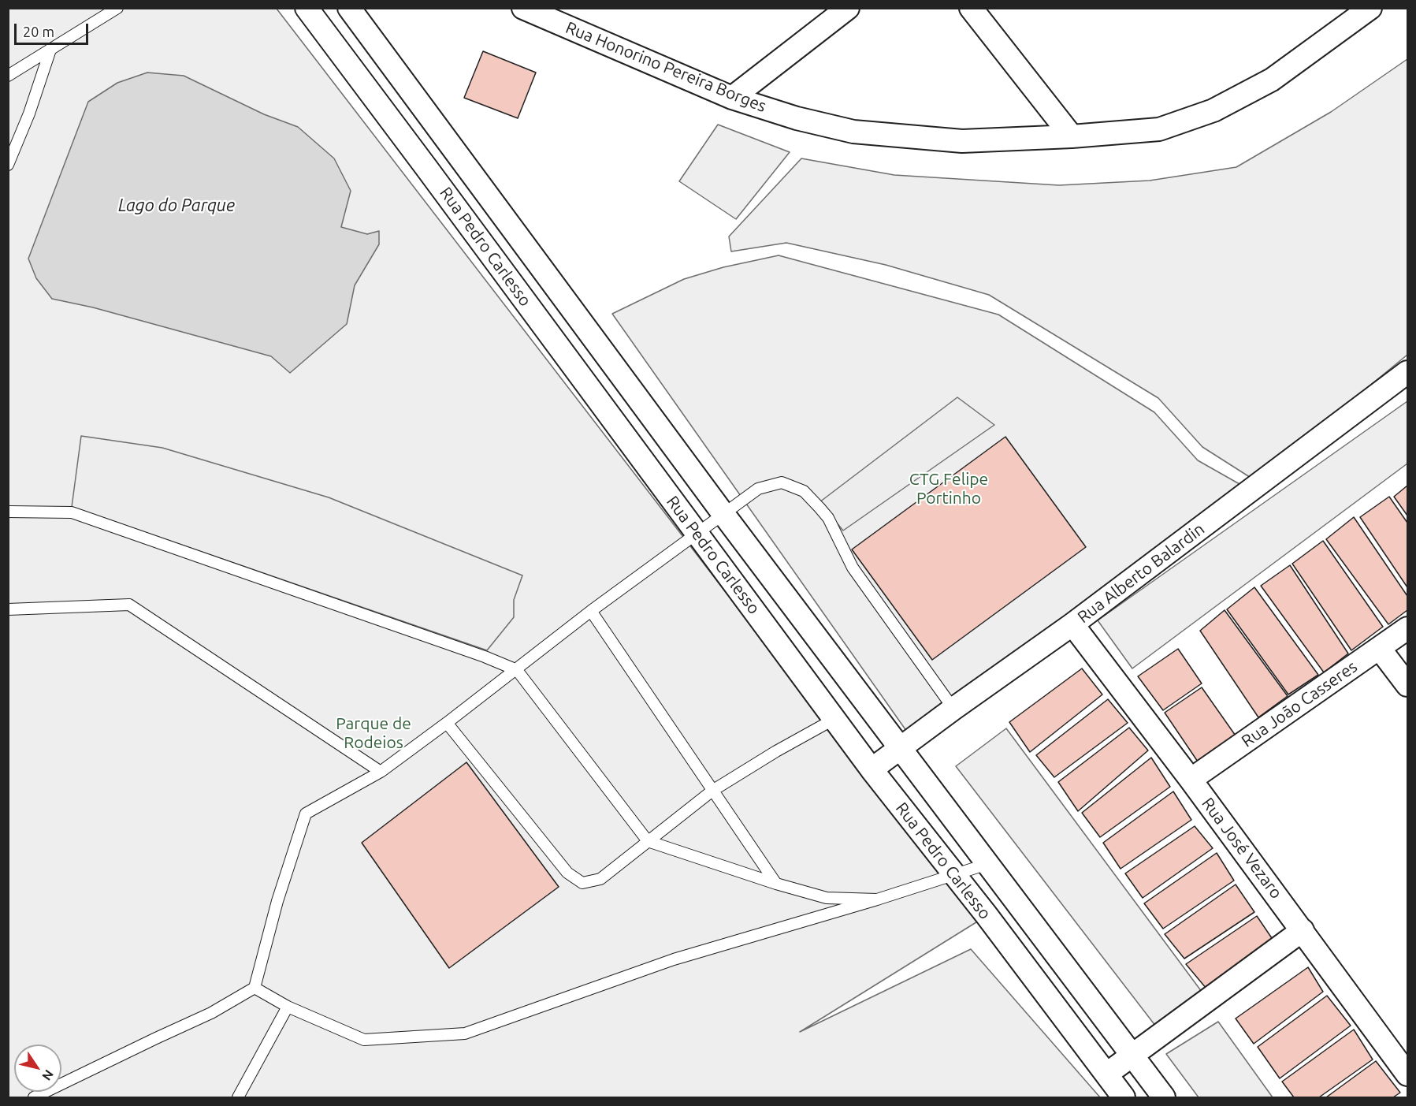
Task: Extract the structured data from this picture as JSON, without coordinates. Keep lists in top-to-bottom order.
{
  "streets": {
    "street": [
      "Rua Honorino Pereira Borges",
      "Rua Pedro Carlesso",
      "Rua Alberto Balardin",
      "Rua João Casseres",
      "Rua José Vezaro"
    ]
  },
  "crossings": [
    ["Rua Pedro Carlesso", "Rua Alberto Balardin"],
    ["Rua Alberto Balardin", "Rua José Vezaro"],
    ["Rua João Casseres", "Rua José Vezaro"]
  ],
  "water": ["Lago do Parque"],
  "parks": ["CTG Felipe Portinho", "Parque de Rodeios"],
  "scale_bar": "20 m",
  "north": "bottom right"
}
